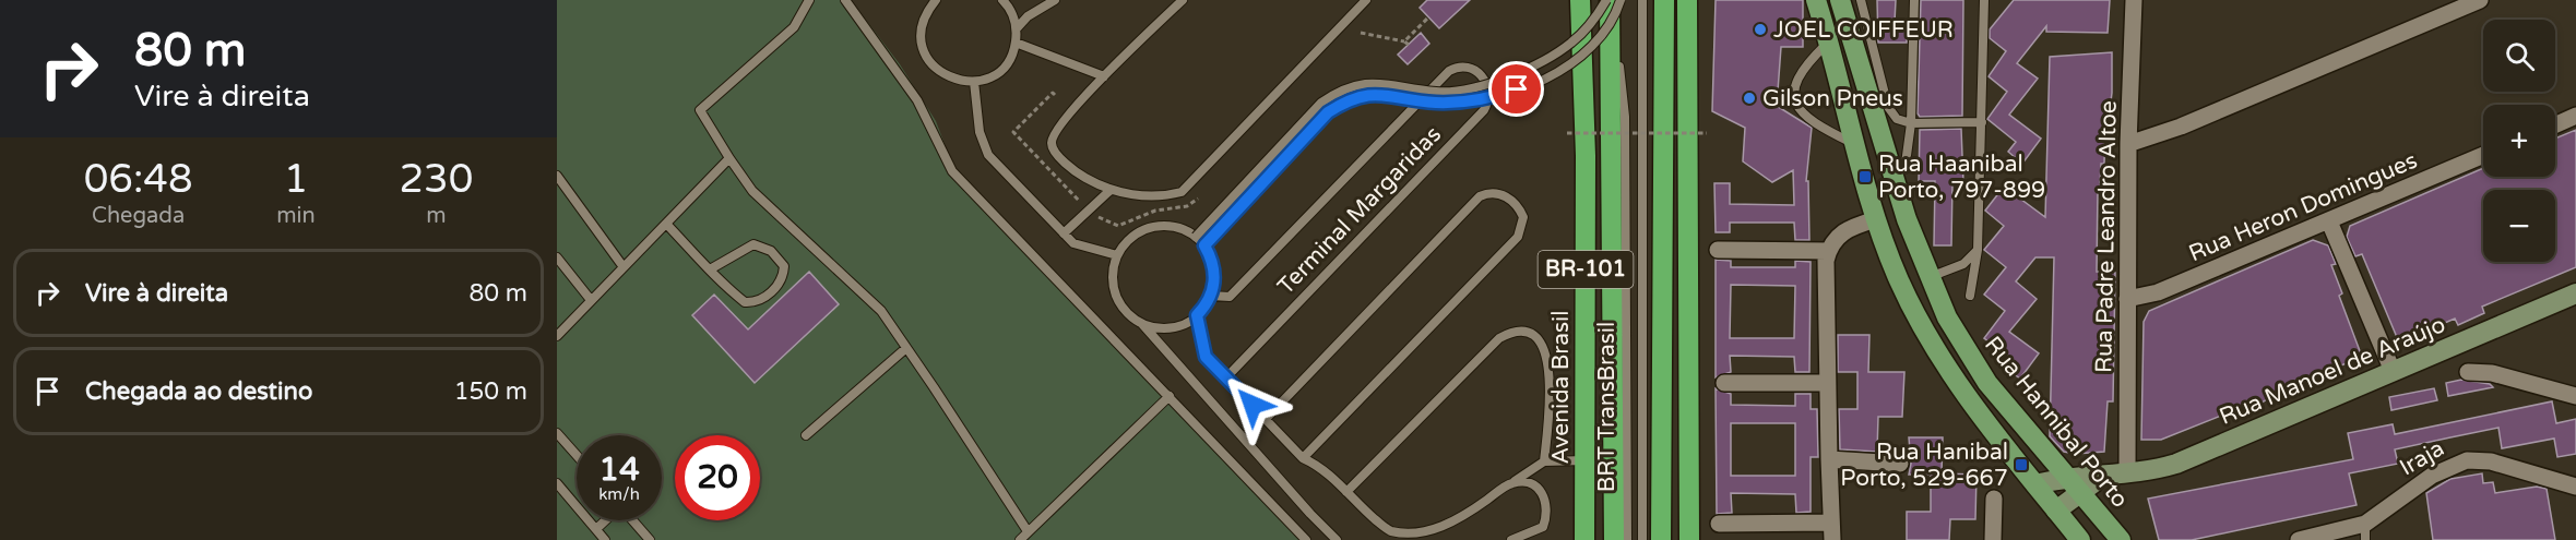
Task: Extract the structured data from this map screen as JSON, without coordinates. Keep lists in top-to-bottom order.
{
  "streets": {
    "highway": ["BR-101", "Avenida Brasil"],
    "main road": ["Rua Hannibal Porto"],
    "street": [
      "Rua Heron Domingues",
      "Rua Padre Leandro Altoe",
      "Rua Manoel de Araújo",
      "Iraja"
    ],
    "lane": ["Terminal Margaridas", "BRT TransBrasil"]
  },
  "crossings": [
    ["Rua Heron Domingues", "Rua Padre Leandro Altoe"],
    ["Rua Padre Leandro Altoe", "Rua Manoel de Araújo"],
    ["BR-101", "BRT TransBrasil"],
    ["Rua Manoel de Araújo", "Rua Hannibal Porto"]
  ],
  "places": {
    "other": ["JOEL COIFFEUR", "Gilson Pneus"],
    "transit": ["Rua Haanibal Porto, 797-899", "Rua Hanibal Porto, 529-667"]
  },
  "page": {
    "turn": ["80 m", "Vire à direita"],
    "map_buttons": ["+", "−"],
    "eta": [
      "06:48",
      "Chegada",
      "1",
      "min",
      "230",
      "m"
    ],
    "list": [
      {
        "name": "Vire à direita",
        "value": "80 m"
      },
      {
        "name": "Chegada ao destino",
        "value": "150 m"
      }
    ],
    "speed": "14 km/h",
    "limit": "20"
  }
}
